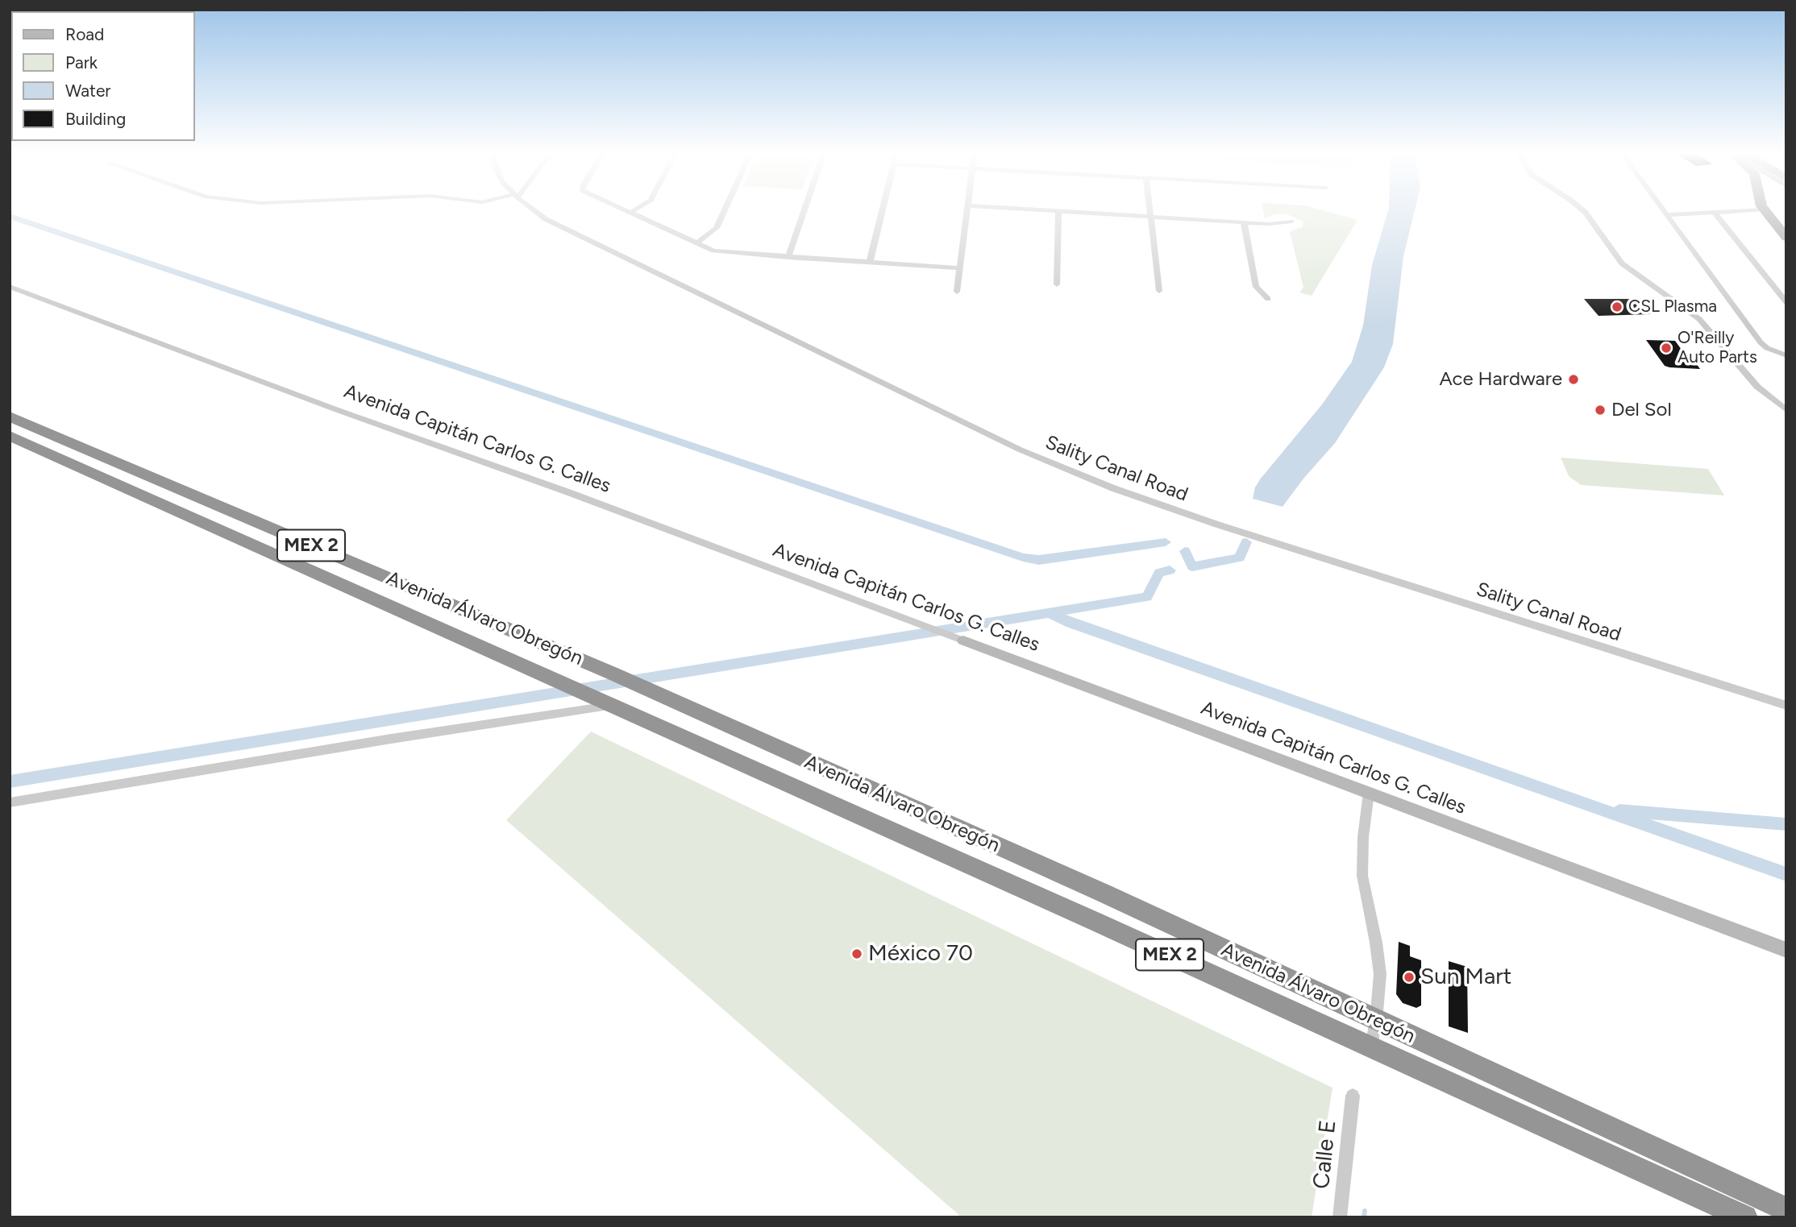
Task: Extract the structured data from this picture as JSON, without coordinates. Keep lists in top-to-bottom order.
{
  "streets": {
    "highway": ["MEX 2", "Avenida Álvaro Obregón"],
    "street": ["Avenida Capitán Carlos G. Calles", "Sality Canal Road", "Calle E"]
  },
  "places": [
    "CSL Plasma",
    "O'Reilly Auto Parts",
    "Ace Hardware",
    "Del Sol",
    "México 70",
    "Sun Mart"
  ],
  "legend": [
    "Road",
    "Park",
    "Water",
    "Building"
  ]
}
